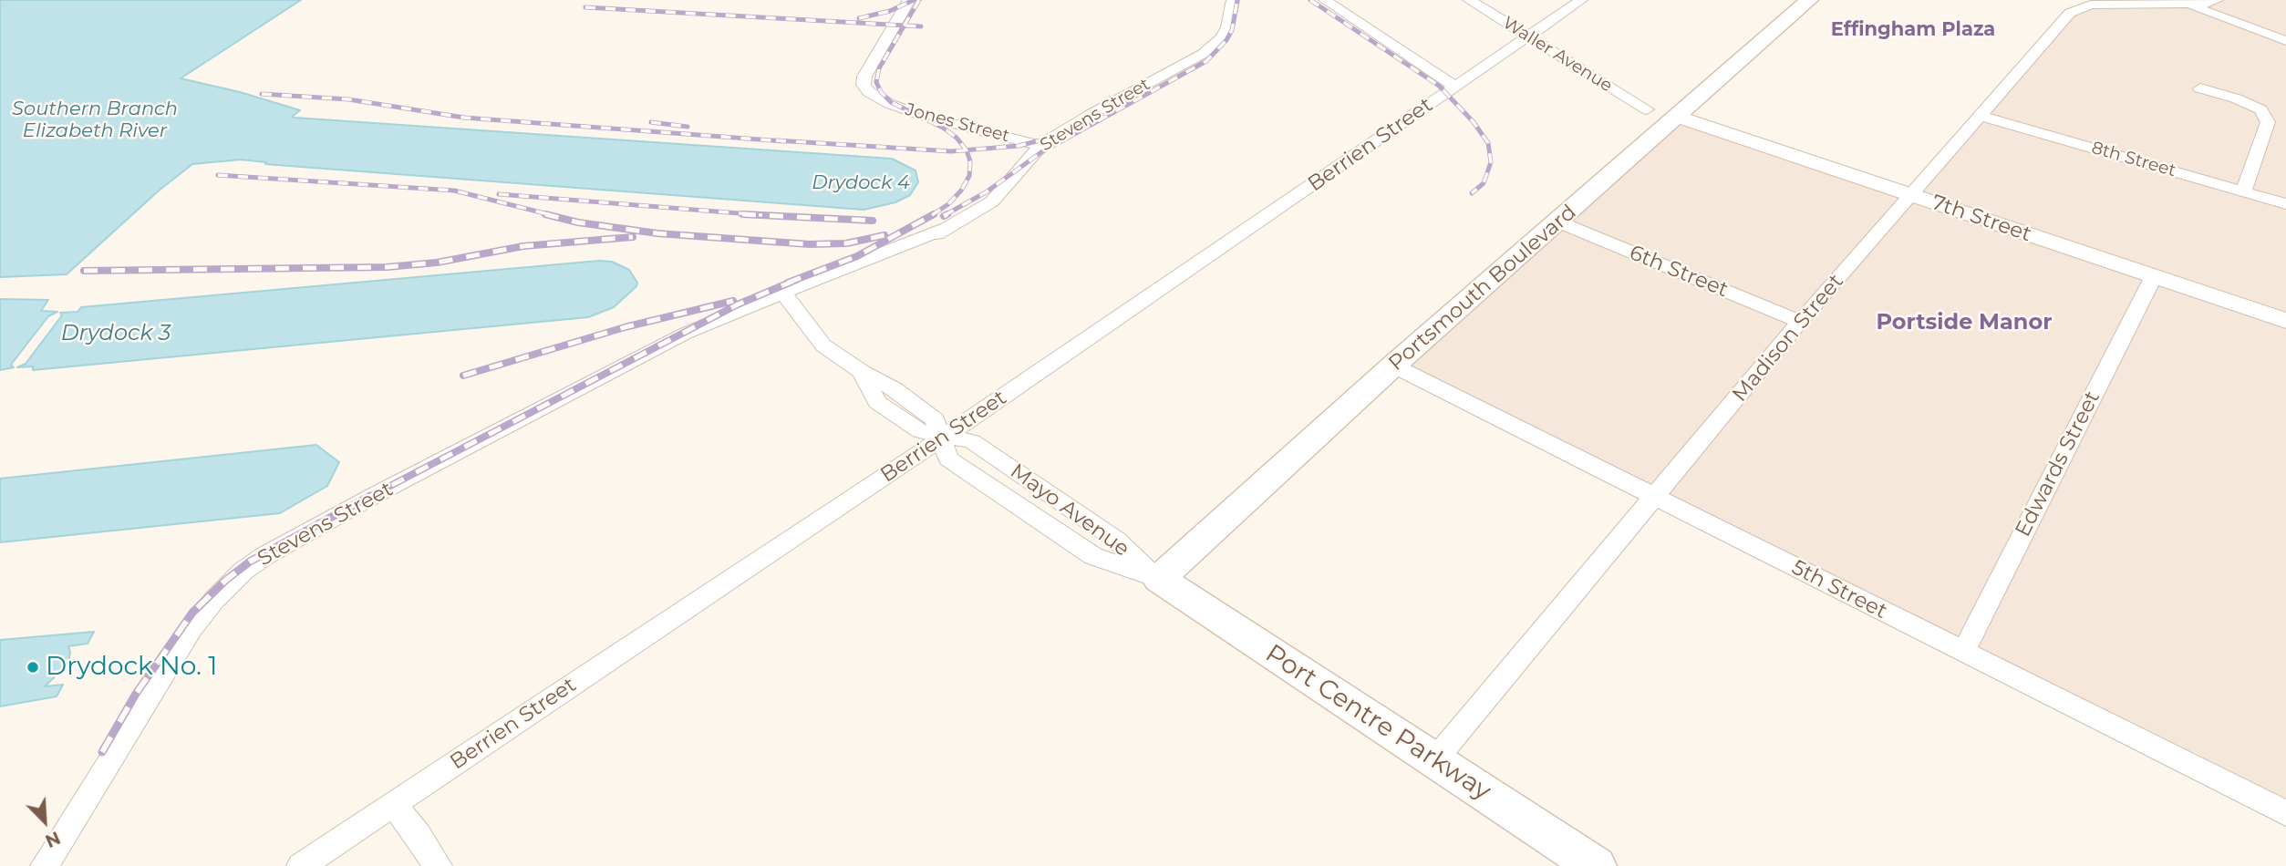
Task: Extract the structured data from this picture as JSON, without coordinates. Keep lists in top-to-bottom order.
{
  "streets": {
    "main road": ["Portsmouth Boulevard", "Port Centre Parkway"],
    "street": [
      "Waller Avenue",
      "Stevens Street",
      "Jones Street",
      "Berrien Street",
      "8th Street",
      "7th Street",
      "6th Street",
      "Madison Street",
      "Edwards Street",
      "Mayo Avenue",
      "5th Street"
    ]
  },
  "crossings": [
    ["Waller Avenue", "Berrien Street"],
    ["Stevens Street", "Jones Street"],
    ["Berrien Street", "Mayo Avenue"],
    ["8th Street", "Madison Street"],
    ["7th Street", "Portsmouth Boulevard"],
    ["7th Street", "Madison Street"],
    ["7th Street", "Edwards Street"],
    ["6th Street", "Portsmouth Boulevard"],
    ["6th Street", "Madison Street"],
    ["Portsmouth Boulevard", "Mayo Avenue"],
    ["Portsmouth Boulevard", "5th Street"],
    ["Portsmouth Boulevard", "Port Centre Parkway"],
    ["Madison Street", "5th Street"],
    ["Madison Street", "Port Centre Parkway"],
    ["Edwards Street", "5th Street"],
    ["Mayo Avenue", "Port Centre Parkway"]
  ],
  "districts": ["Effingham Plaza", "Portside Manor"],
  "water": ["Southern Branch Elizabeth River", "Drydock 4", "Drydock 3"],
  "places": ["Drydock No. 1"],
  "north": "bottom right"
}
